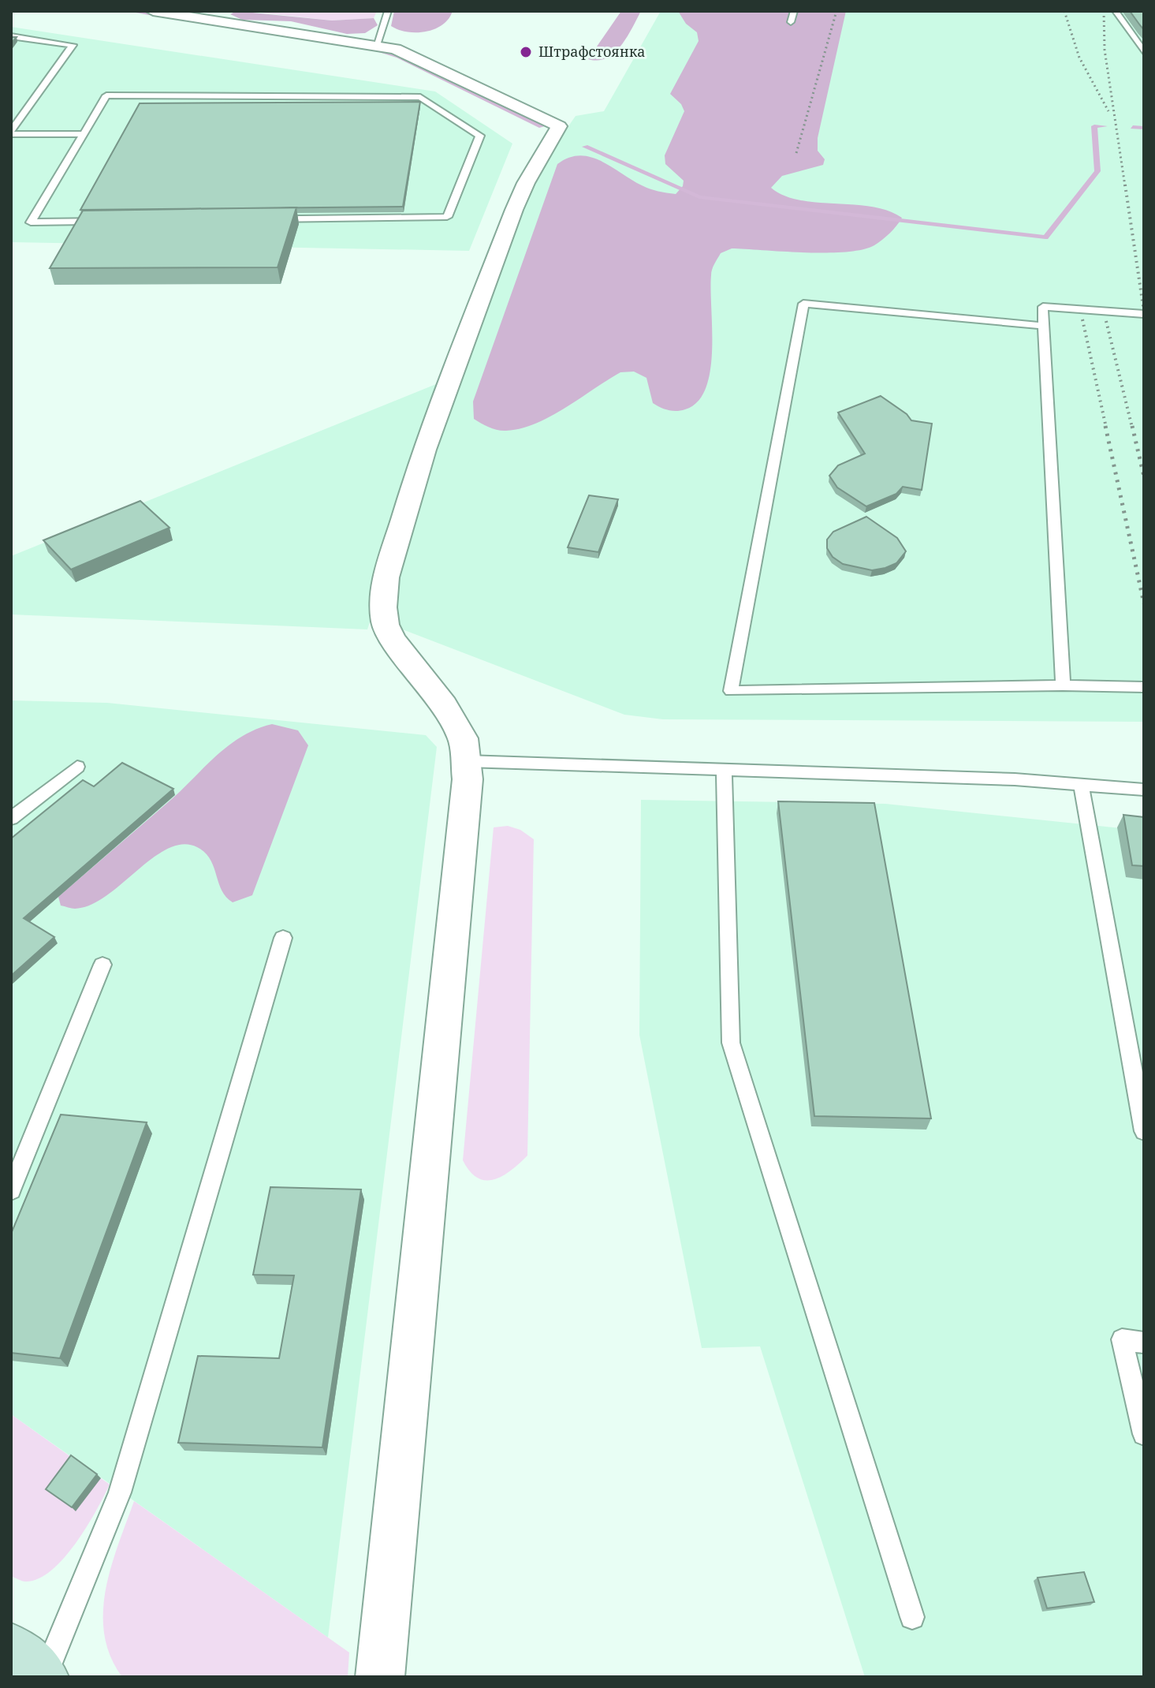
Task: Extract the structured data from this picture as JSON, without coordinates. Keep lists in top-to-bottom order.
{
  "places": ["Штрафстоянка"]
}
